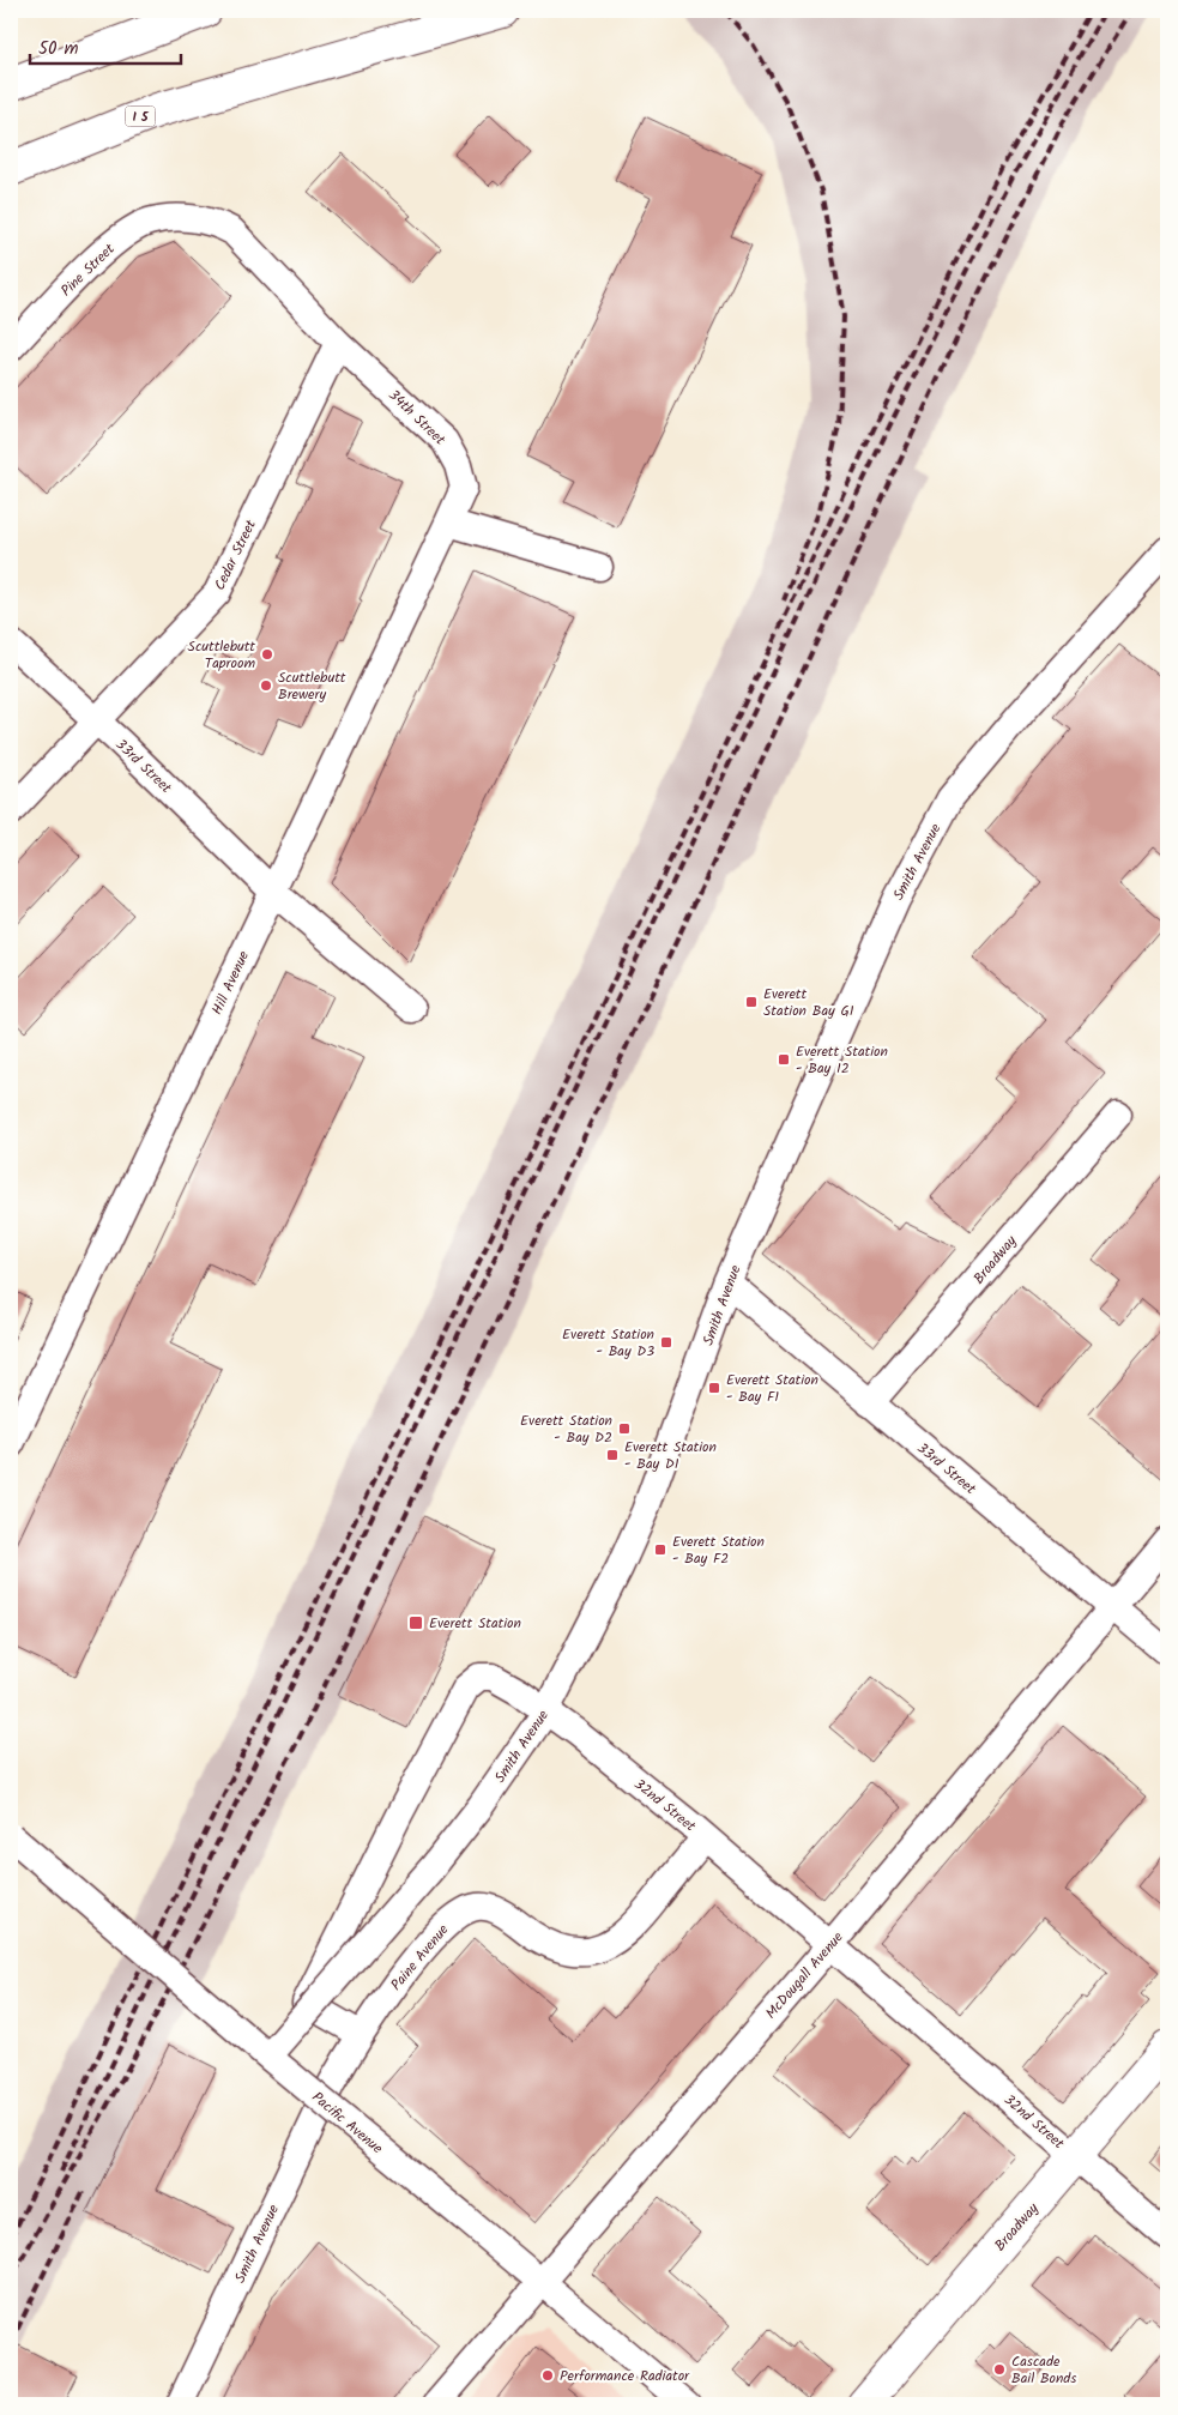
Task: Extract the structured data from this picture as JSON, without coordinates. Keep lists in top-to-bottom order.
{
  "streets": {
    "main road": ["I 5", "Broadway"],
    "street": [
      "Pine Street",
      "34th Street",
      "Cedar Street",
      "33rd Street",
      "Smith Avenue",
      "Hill Avenue",
      "32nd Street",
      "Paine Avenue",
      "McDougall Avenue",
      "Pacific Avenue"
    ]
  },
  "crossings": [
    ["Pine Street", "34th Street"],
    ["34th Street", "Cedar Street"],
    ["34th Street", "Hill Avenue"],
    ["Cedar Street", "33rd Street"],
    ["33rd Street", "Smith Avenue"],
    ["33rd Street", "Hill Avenue"],
    ["33rd Street", "Broadway"],
    ["33rd Street", "McDougall Avenue"],
    ["Smith Avenue", "32nd Street"],
    ["Smith Avenue", "Paine Avenue"],
    ["Smith Avenue", "Pacific Avenue"],
    ["Broadway", "32nd Street"],
    ["32nd Street", "Paine Avenue"],
    ["32nd Street", "McDougall Avenue"],
    ["McDougall Avenue", "Pacific Avenue"]
  ],
  "places": {
    "other": [
      "Scuttlebutt Taproom",
      "Scuttlebutt Brewery",
      "Cascade Bail Bonds",
      "Performance Radiator"
    ],
    "transit": [
      "Everett Station Bay G1",
      "Everett Station - Bay I2",
      "Everett Station - Bay D3",
      "Everett Station - Bay F1",
      "Everett Station - Bay D2",
      "Everett Station - Bay D1",
      "Everett Station - Bay F2",
      "Everett Station"
    ]
  },
  "scale_bar": "50 m"
}
